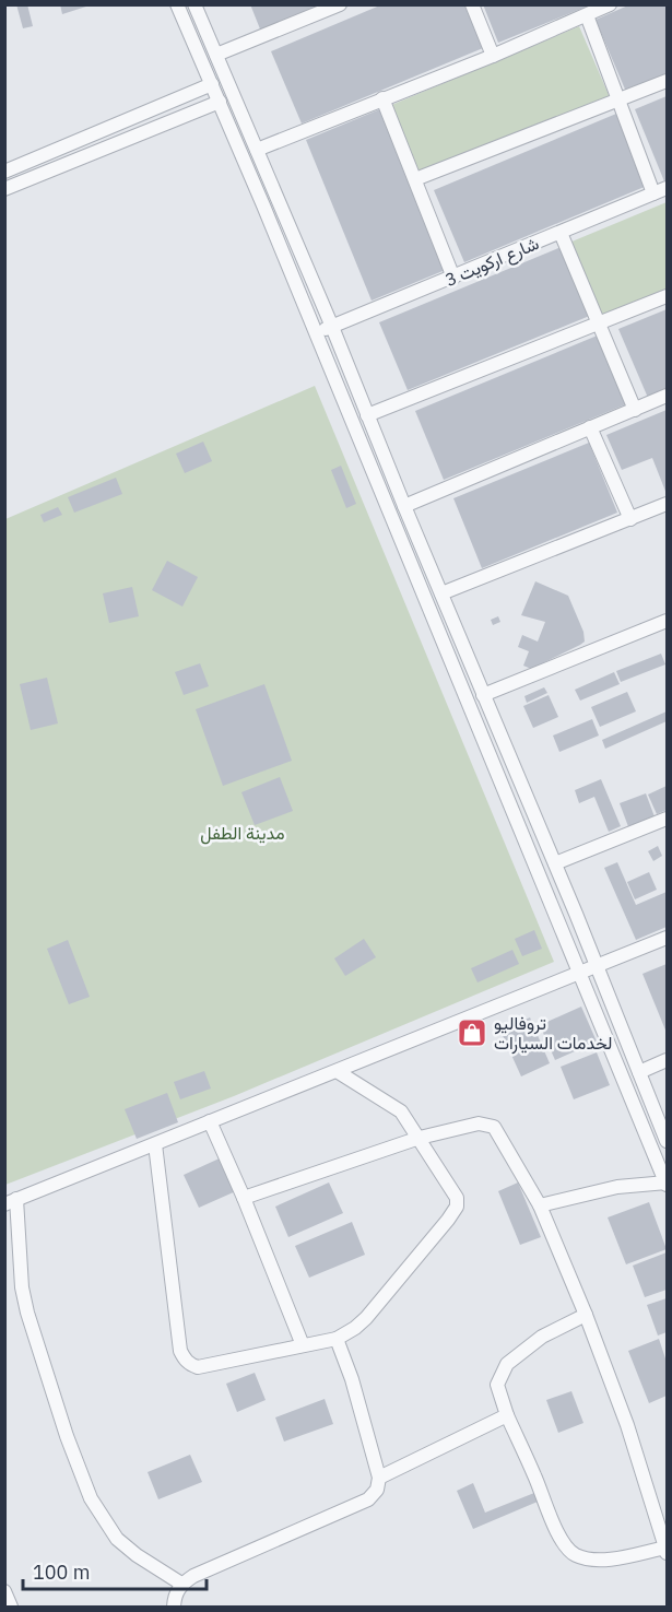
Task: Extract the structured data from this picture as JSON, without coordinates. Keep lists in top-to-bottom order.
{
  "streets": {
    "street": ["شارع اركويت 3"]
  },
  "parks": ["مدينة الطفل"],
  "places": {
    "shop": ["تروفاليو لخدمات السيارات"]
  },
  "scale_bar": "100 m"
}
